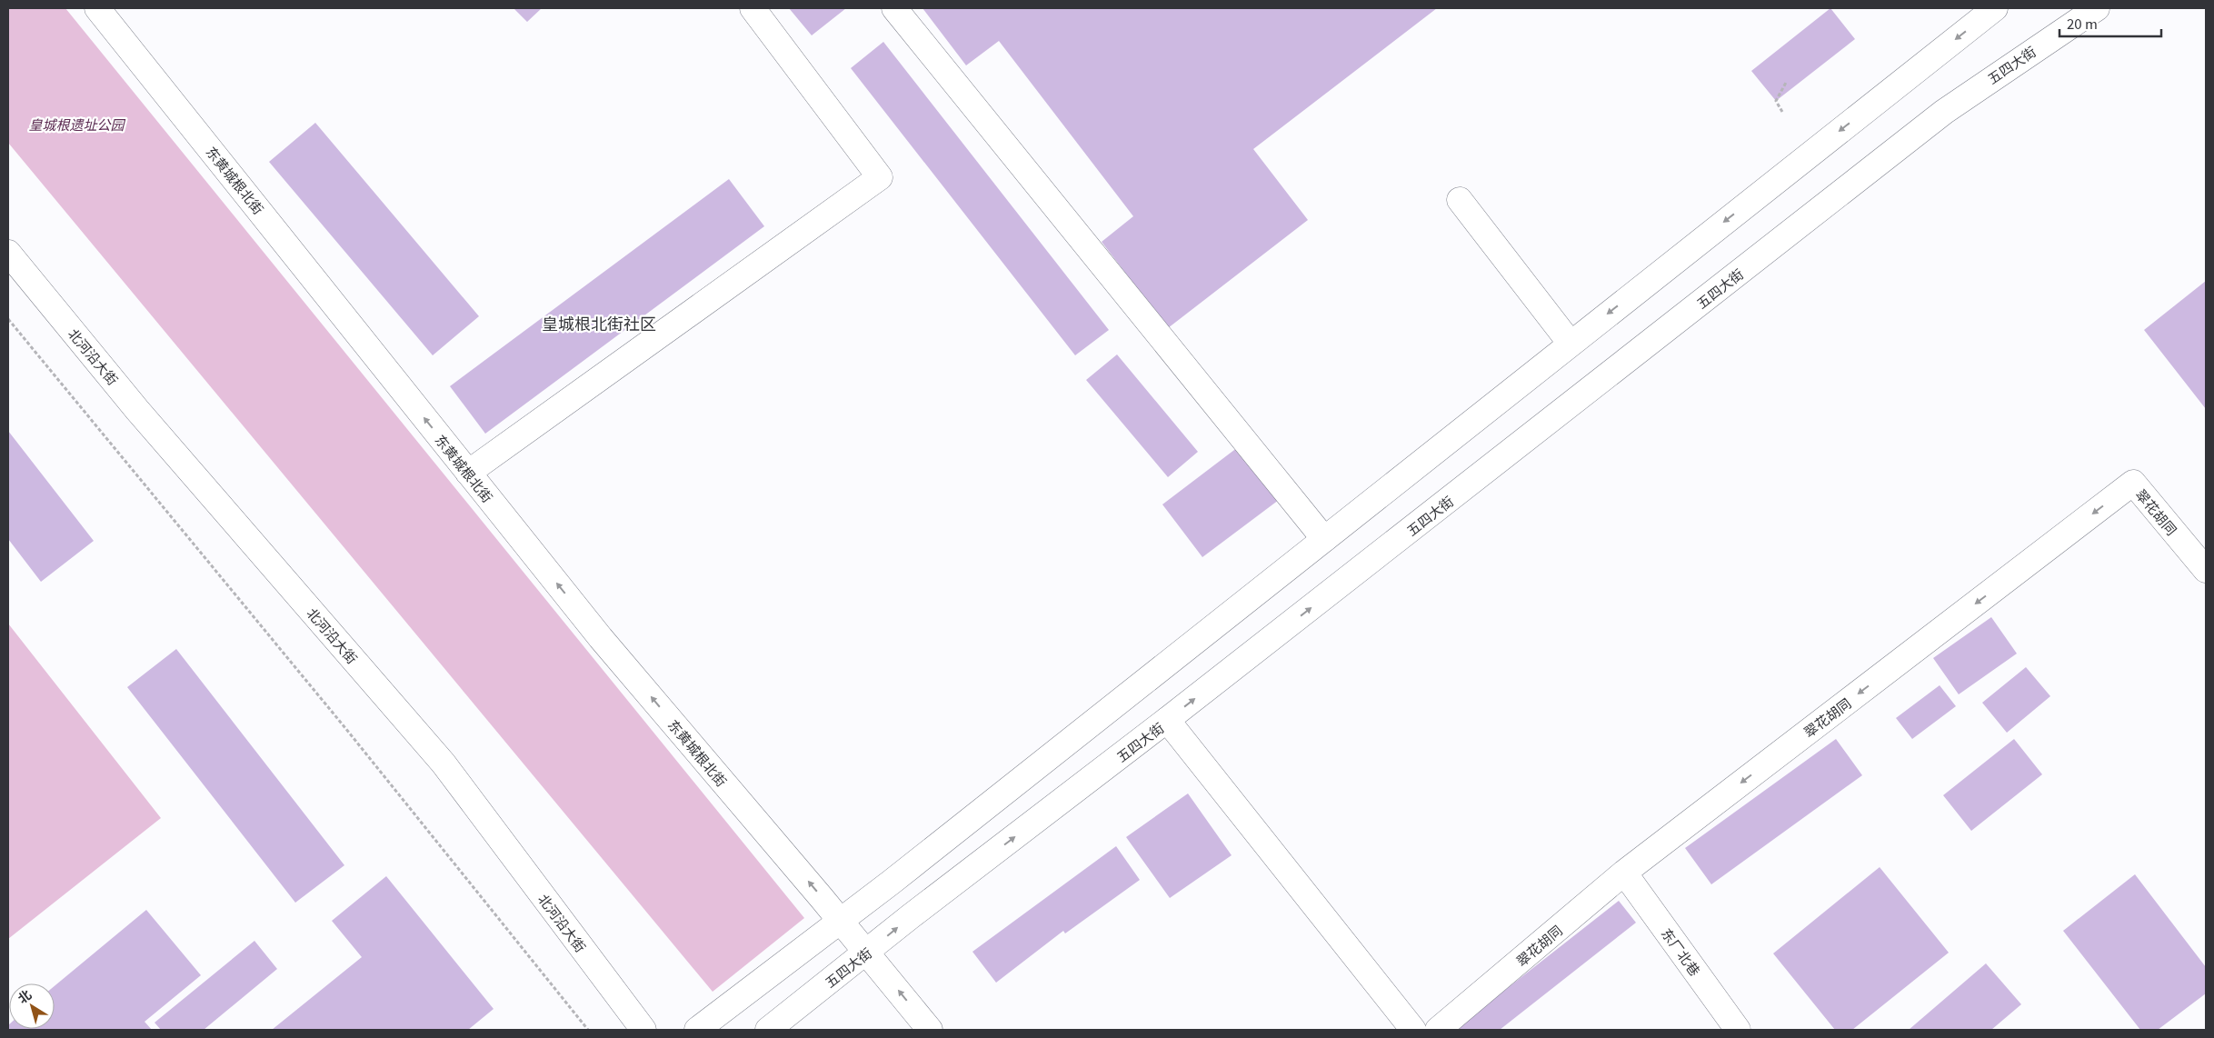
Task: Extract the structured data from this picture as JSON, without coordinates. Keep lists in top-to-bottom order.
{
  "streets": {
    "main road": [
      "五四大街",
      "东黄城根北街",
      "北河沿大街",
      "翠花胡同",
      "东厂北巷"
    ]
  },
  "crossings": [
    ["五四大街", "东黄城根北街"],
    ["翠花胡同", "东厂北巷"]
  ],
  "one_way": ["东黄城根北街", "翠花胡同"],
  "districts": ["皇城根北街社区"],
  "parks": ["皇城根遗址公园"],
  "scale_bar": "20 m",
  "north": "top left"
}
